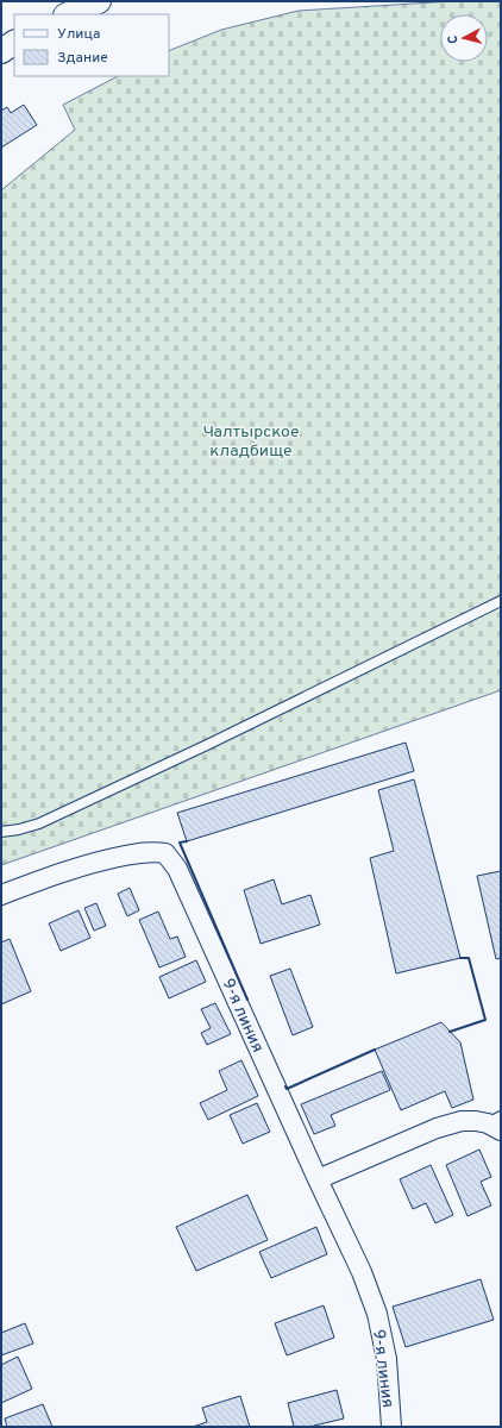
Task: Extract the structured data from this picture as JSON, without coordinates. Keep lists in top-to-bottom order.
{
  "streets": {
    "street": ["9-я линия"]
  },
  "parks": ["Чалтырское кладбище"],
  "legend": ["Улица", "Здание"],
  "north": "left"
}
